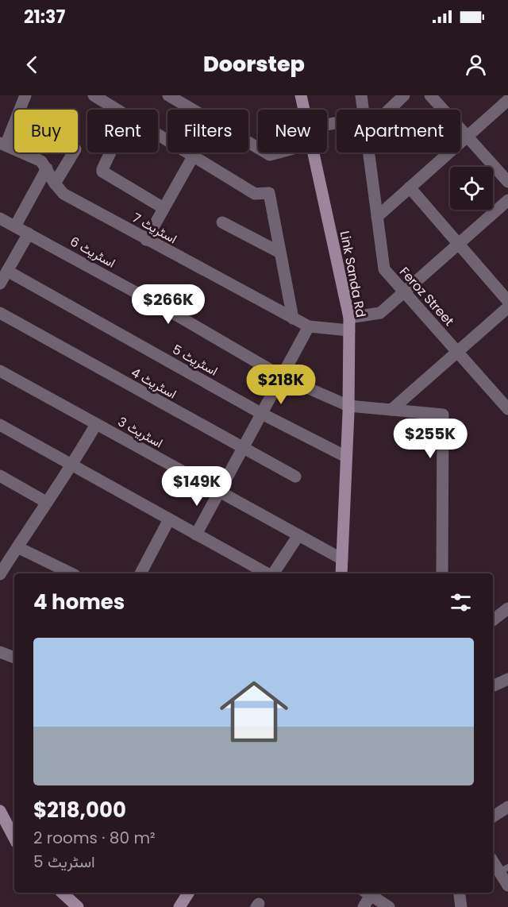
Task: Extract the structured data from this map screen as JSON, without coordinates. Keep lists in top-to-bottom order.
{
  "streets": {
    "street": [
      "اسٹریٹ 7",
      "اسٹریٹ 6",
      "Link Sanda Rd",
      "Feroz Street",
      "اسٹریٹ 5",
      "اسٹریٹ 4",
      "اسٹریٹ 3"
    ]
  },
  "crossings": [
    ["اسٹریٹ 6", "Link Sanda Rd"],
    ["Link Sanda Rd", "اسٹریٹ 5"],
    ["Link Sanda Rd", "اسٹریٹ 3"]
  ],
  "page": {
    "status": "21:37",
    "header": "Doorstep",
    "chip": [
      "Buy",
      "Rent",
      "Filters",
      "New",
      "Apartment"
    ],
    "price": [
      "$266K",
      "$218K",
      "$255K",
      "$149K"
    ],
    "heading": "4 homes",
    "list": [
      {
        "name": "$218,000",
        "note": "2 rooms · 80 m² · اسٹریٹ 5"
      }
    ]
  }
}
